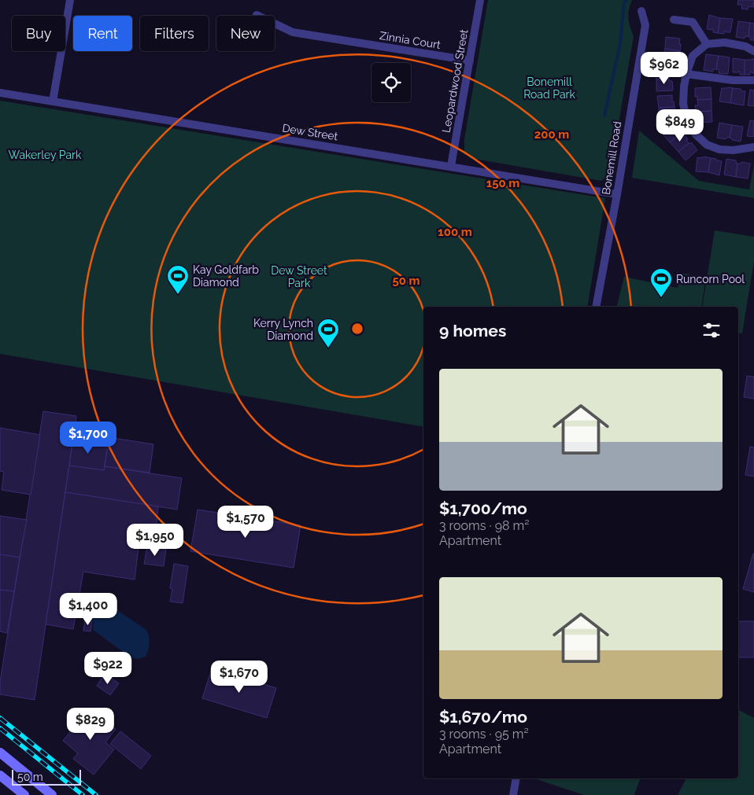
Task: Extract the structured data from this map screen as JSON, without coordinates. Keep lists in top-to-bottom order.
{
  "streets": {
    "street": [
      "Zinnia Court",
      "Leopardwood Street",
      "Dew Street",
      "Bonemill Road"
    ]
  },
  "crossings": [
    ["Zinnia Court", "Leopardwood Street"],
    ["Leopardwood Street", "Dew Street"],
    ["Dew Street", "Bonemill Road"]
  ],
  "parks": ["Bonemill Road Park", "Wakerley Park", "Dew Street Park"],
  "places": {
    "sports": ["Kay Goldfarb Diamond", "Runcorn Pool", "Kerry Lynch Diamond"]
  },
  "scale_bar": "50 m",
  "page": {
    "chip": [
      "Buy",
      "Rent",
      "Filters",
      "New"
    ],
    "price": [
      "$962",
      "$849",
      "$1,700",
      "$1,570",
      "$1,950",
      "$1,400",
      "$922",
      "$1,670",
      "$829"
    ],
    "heading": "9 homes",
    "list": [
      {
        "name": "$1,700/mo",
        "note": "3 rooms · 98 m² · Apartment"
      },
      {
        "name": "$1,670/mo",
        "note": "3 rooms · 95 m² · Apartment"
      }
    ],
    "scale": "50 m"
  },
  "rings": [
    "200 m",
    "150 m",
    "100 m",
    "50 m"
  ]
}
